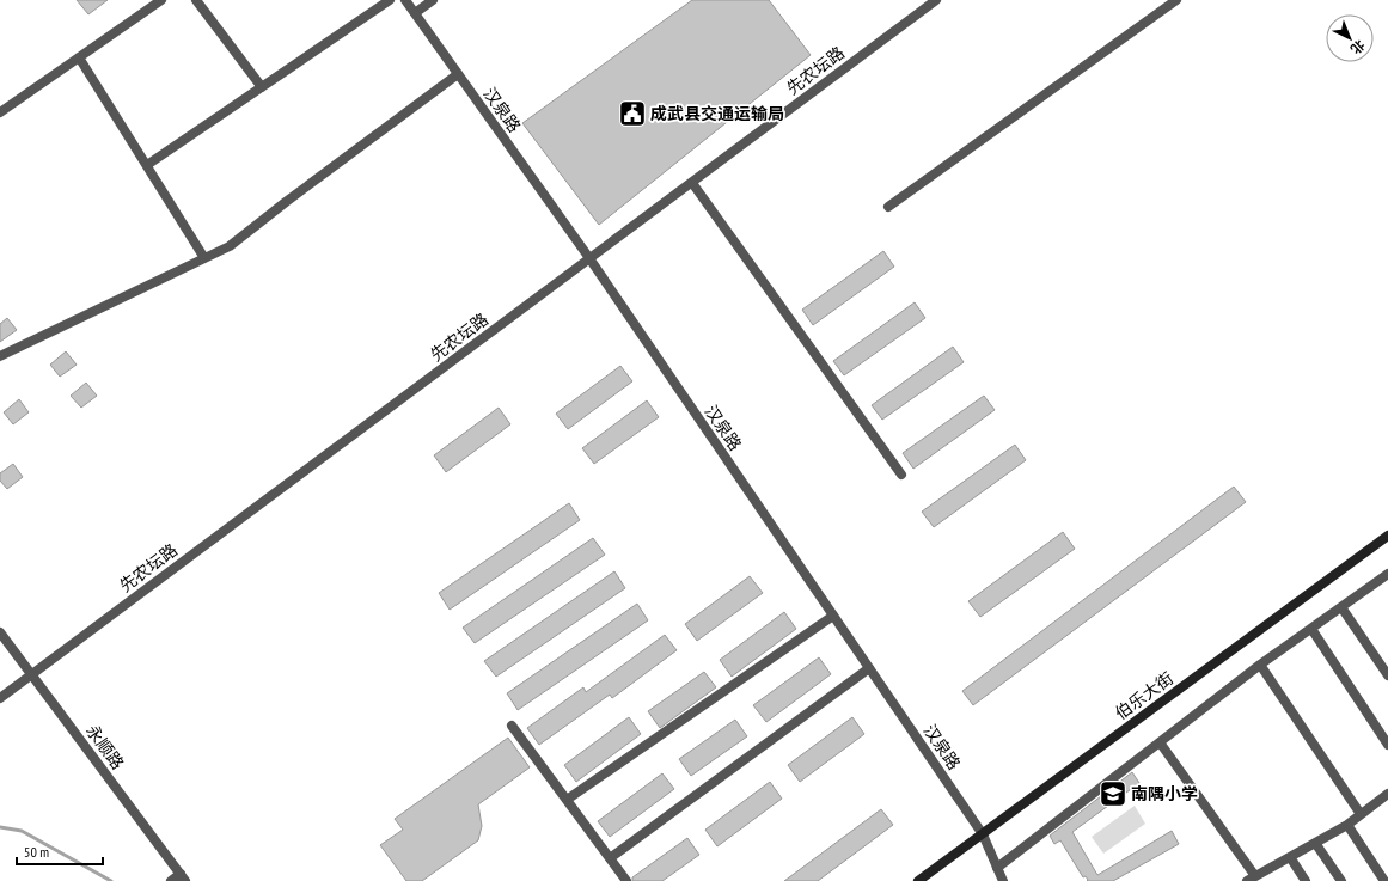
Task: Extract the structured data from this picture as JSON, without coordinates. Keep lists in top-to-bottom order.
{
  "streets": {
    "main road": ["伯乐大街"],
    "street": ["先农坛路", "汉泉路", "永顺路"]
  },
  "crossings": [
    ["先农坛路", "汉泉路"],
    ["先农坛路", "永顺路"],
    ["汉泉路", "伯乐大街"]
  ],
  "places": {
    "public building": ["成武县交通运输局"],
    "school or university": ["南隅小学"]
  },
  "scale_bar": "50 m",
  "north": "bottom right"
}
